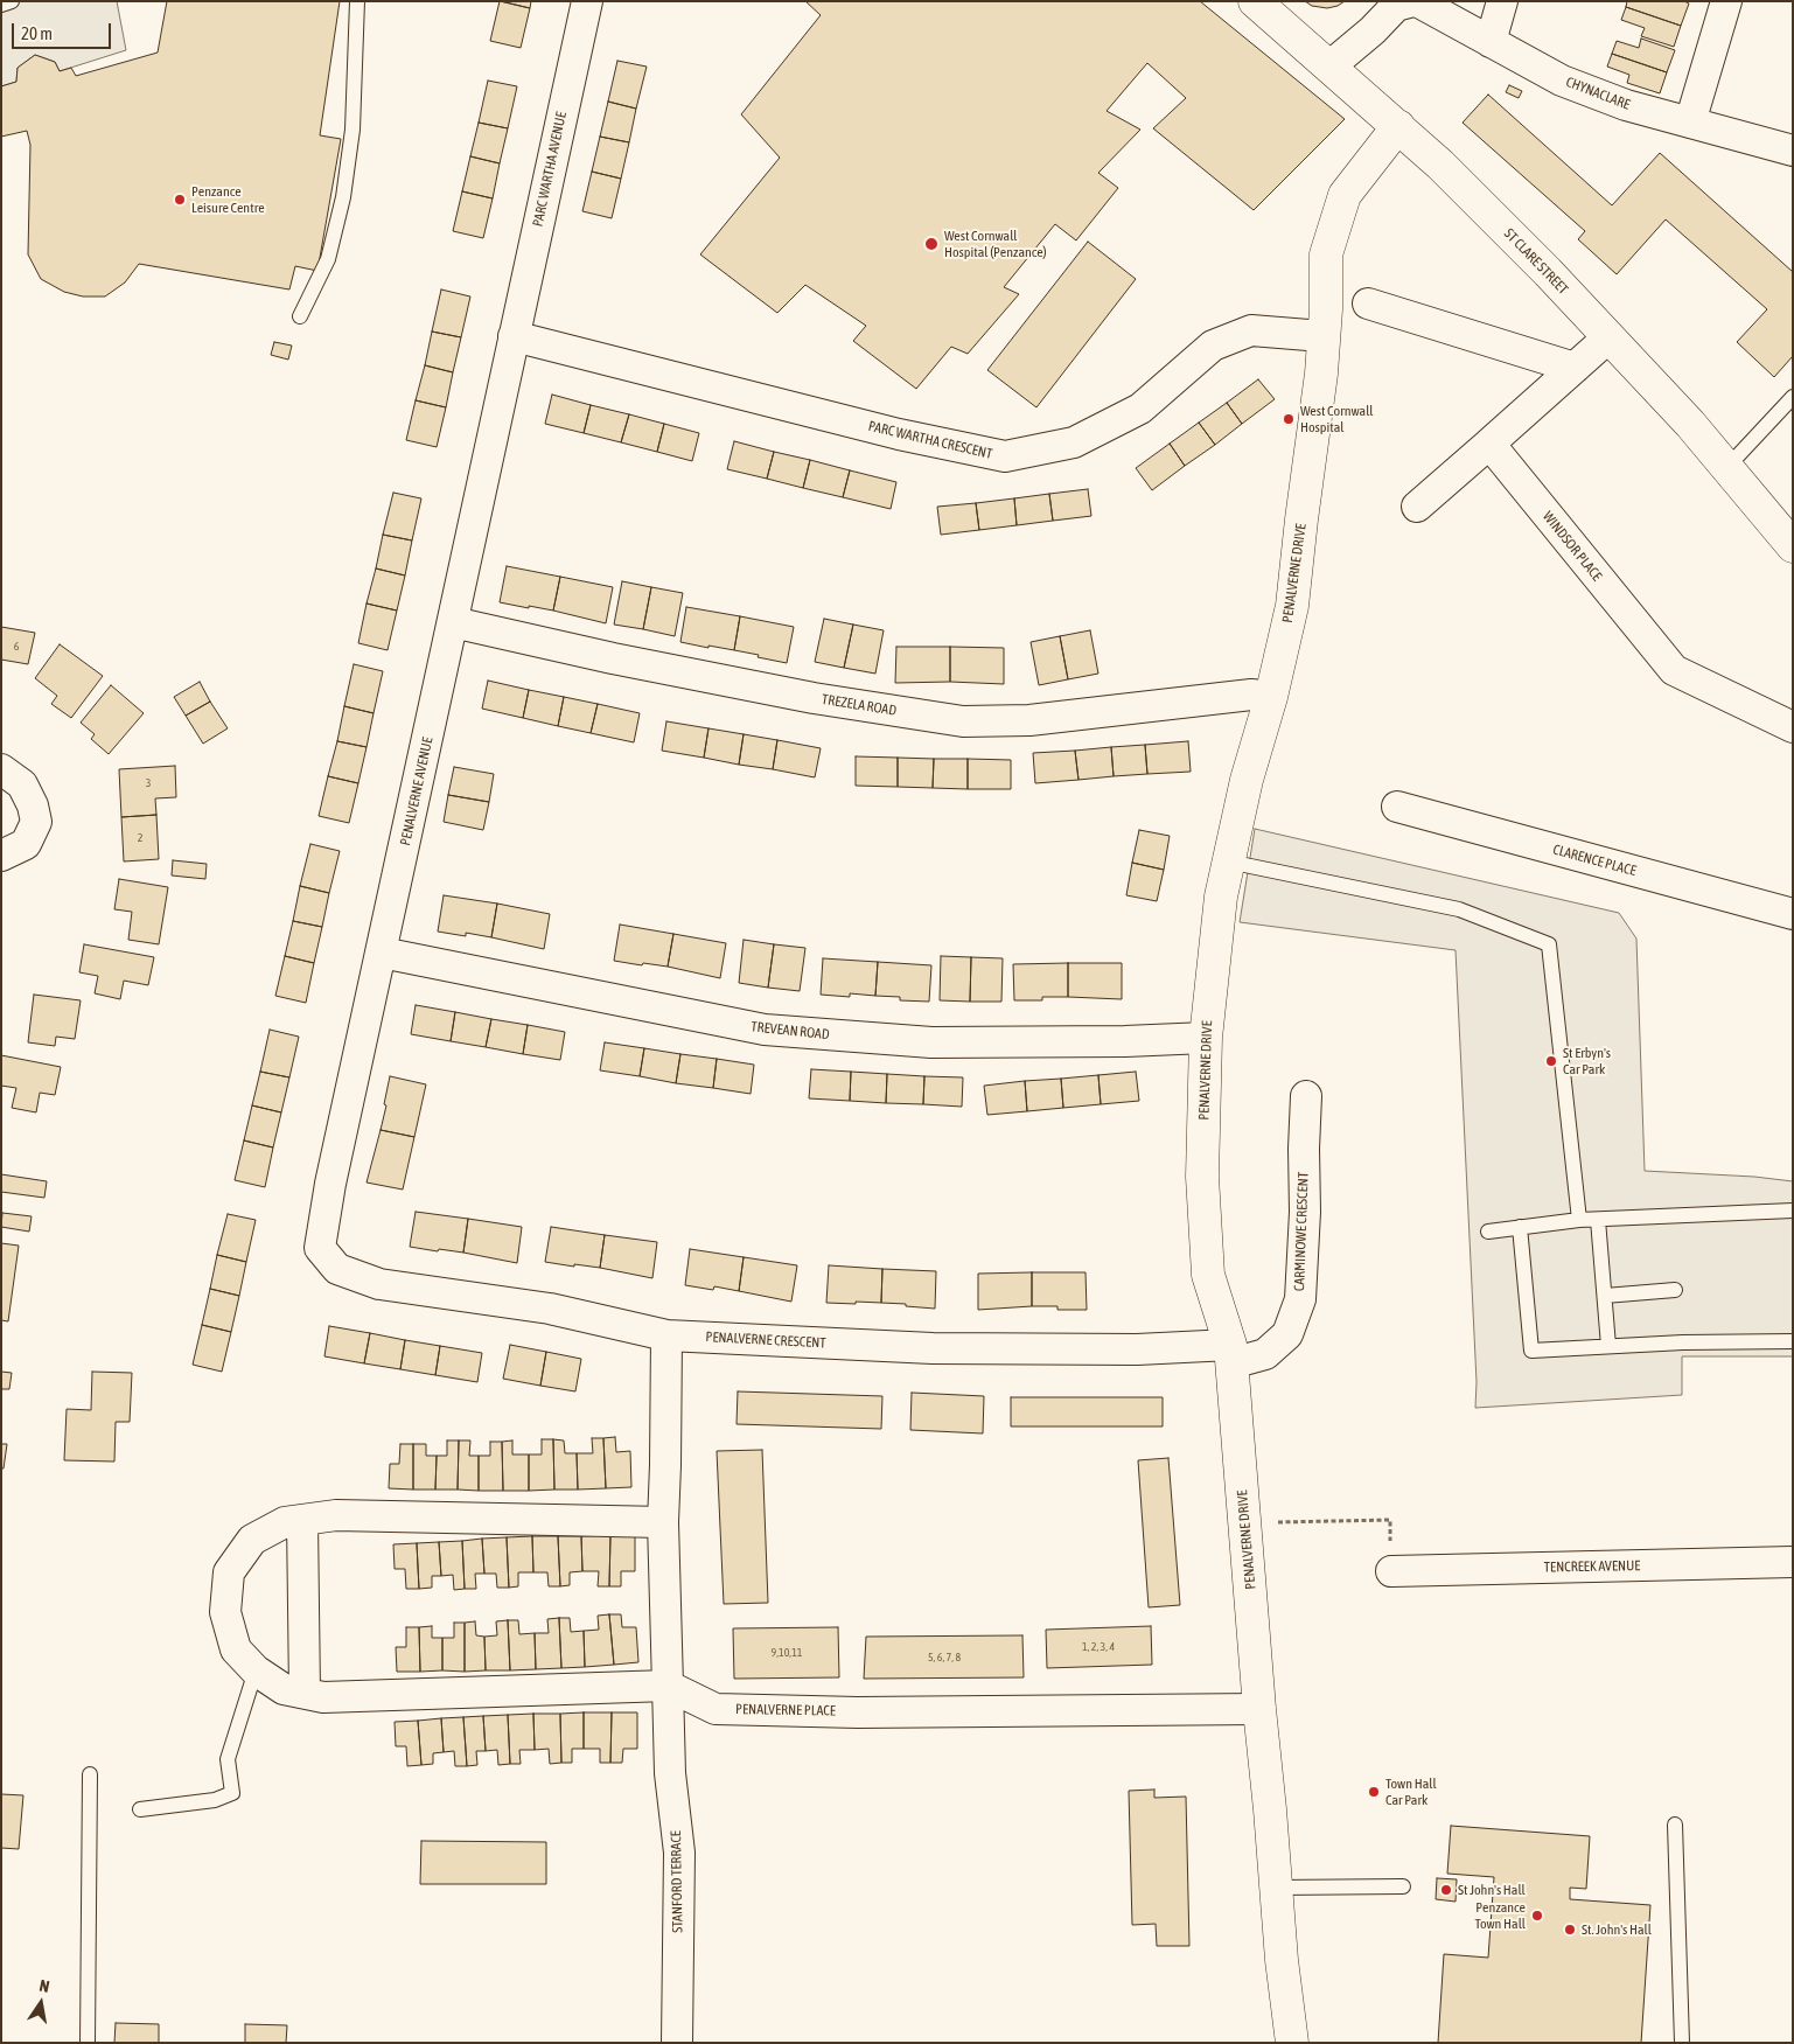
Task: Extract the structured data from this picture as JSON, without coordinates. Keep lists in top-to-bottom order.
{
  "streets": {
    "street": [
      "CHYNACLARE",
      "PARC WARTHA AVENUE",
      "ST CLARE STREET",
      "PARC WARTHA CRESCENT",
      "WINDSOR PLACE",
      "PENALVERNE DRIVE",
      "TREZELA ROAD",
      "PENALVERNE AVENUE",
      "CLARENCE PLACE",
      "TREVEAN ROAD",
      "CARMINOWE CRESCENT",
      "PENALVERNE CRESCENT",
      "TENCREEK AVENUE",
      "PENALVERNE PLACE",
      "STANFORD TERRACE"
    ]
  },
  "crossings": [
    ["CHYNACLARE", "ST CLARE STREET"],
    ["PARC WARTHA AVENUE", "PARC WARTHA CRESCENT"],
    ["PARC WARTHA AVENUE", "PENALVERNE AVENUE"],
    ["ST CLARE STREET", "PENALVERNE DRIVE"],
    ["PARC WARTHA CRESCENT", "PENALVERNE DRIVE"],
    ["PARC WARTHA CRESCENT", "PENALVERNE AVENUE"],
    ["PENALVERNE DRIVE", "TREZELA ROAD"],
    ["PENALVERNE DRIVE", "TREVEAN ROAD"],
    ["PENALVERNE DRIVE", "CARMINOWE CRESCENT"],
    ["PENALVERNE DRIVE", "PENALVERNE CRESCENT"],
    ["PENALVERNE DRIVE", "PENALVERNE PLACE"],
    ["TREZELA ROAD", "PENALVERNE AVENUE"],
    ["PENALVERNE AVENUE", "TREVEAN ROAD"],
    ["PENALVERNE AVENUE", "PENALVERNE CRESCENT"],
    ["CARMINOWE CRESCENT", "PENALVERNE CRESCENT"],
    ["PENALVERNE PLACE", "STANFORD TERRACE"]
  ],
  "places": [
    "Penzance Leisure Centre",
    "West Cornwall Hospital (Penzance)",
    "West Cornwall Hospital",
    "St Erbyn's Car Park",
    "Town Hall Car Park",
    "St John's Hall",
    "Penzance Town Hall",
    "St. John's Hall"
  ],
  "house_numbers": [
    "6",
    "3",
    "2",
    "1, 2, 3, 4",
    "9,10,11",
    "5, 6, 7, 8"
  ],
  "scale_bar": "20 m",
  "north": "top"
}
